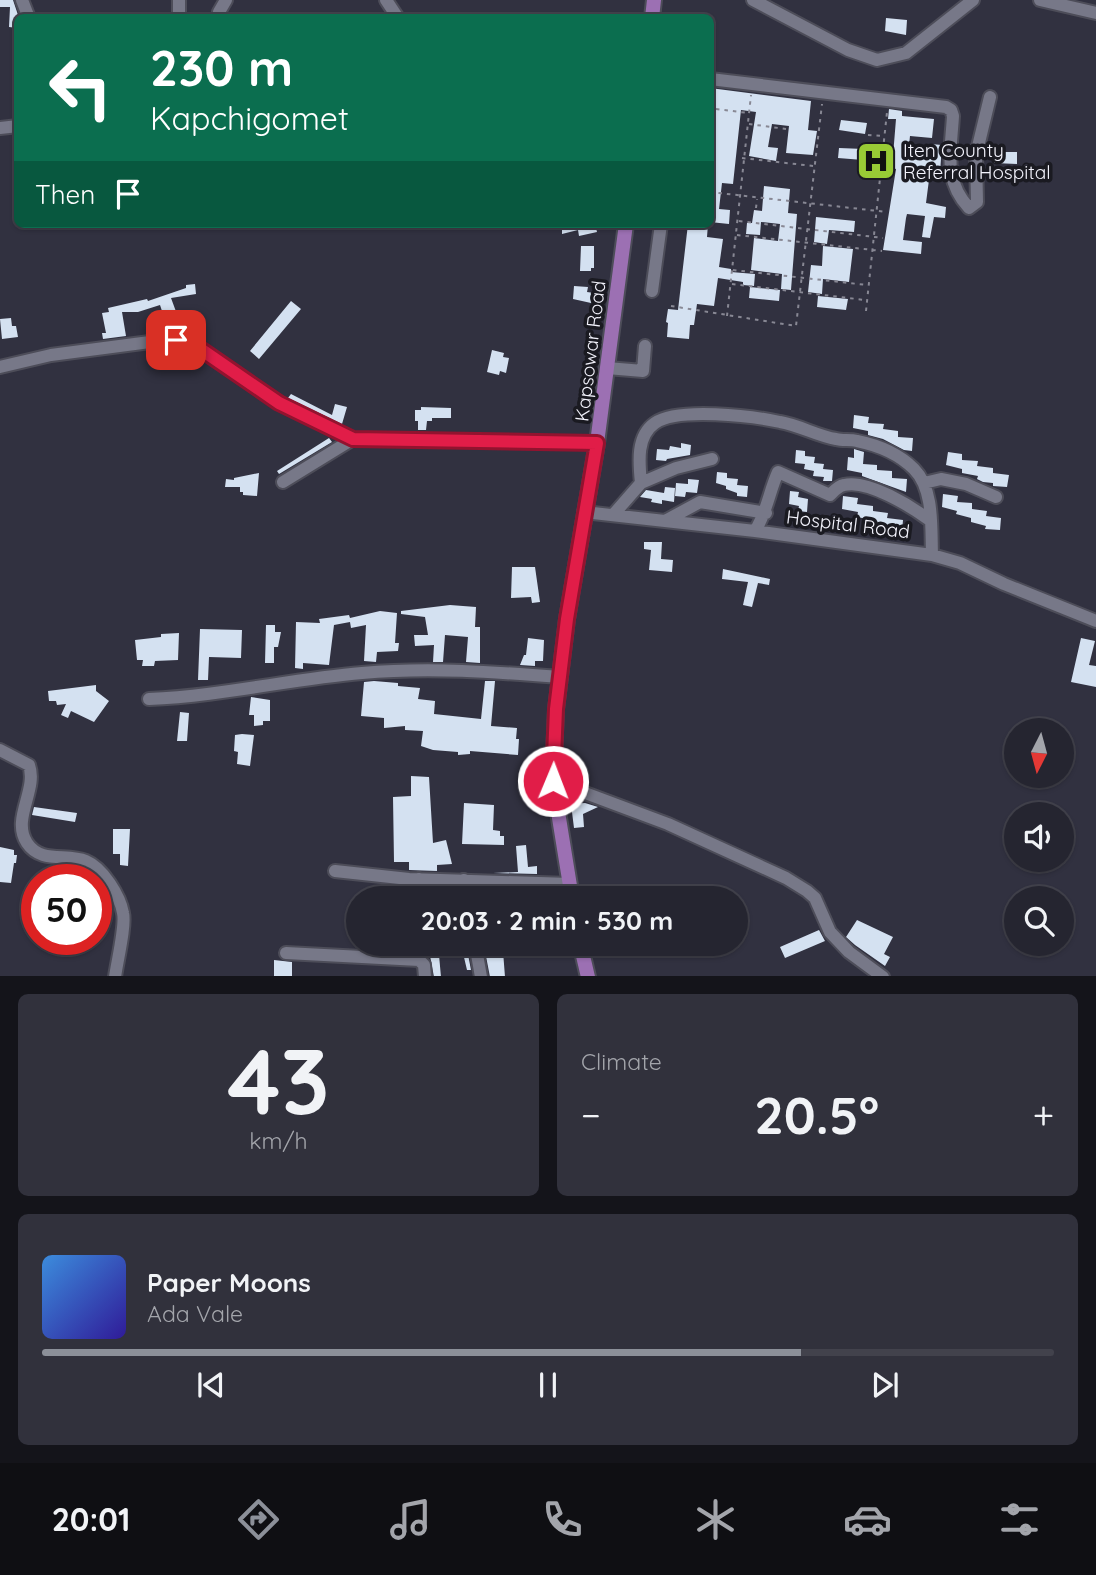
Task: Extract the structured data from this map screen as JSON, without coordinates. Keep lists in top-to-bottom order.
{
  "streets": {
    "main road": ["Kapsowar Road"],
    "street": ["Hospital Road"]
  },
  "crossings": [
    ["Kapsowar Road", "Hospital Road"]
  ],
  "places": {
    "hospital": ["Iten County Referral Hospital"]
  },
  "north": "bottom",
  "page": {
    "turn": ["230 m", "Kapchigomet"],
    "then": "Then",
    "limit": "50",
    "trip": "20:03 · 2 min · 530 m",
    "tile": [
      ["43", "km/h"],
      "Climate"
    ],
    "heat": ["−", "20.5°", "+"],
    "song": ["Paper Moons", "Ada Vale"],
    "tabs": "20:01"
  }
}
